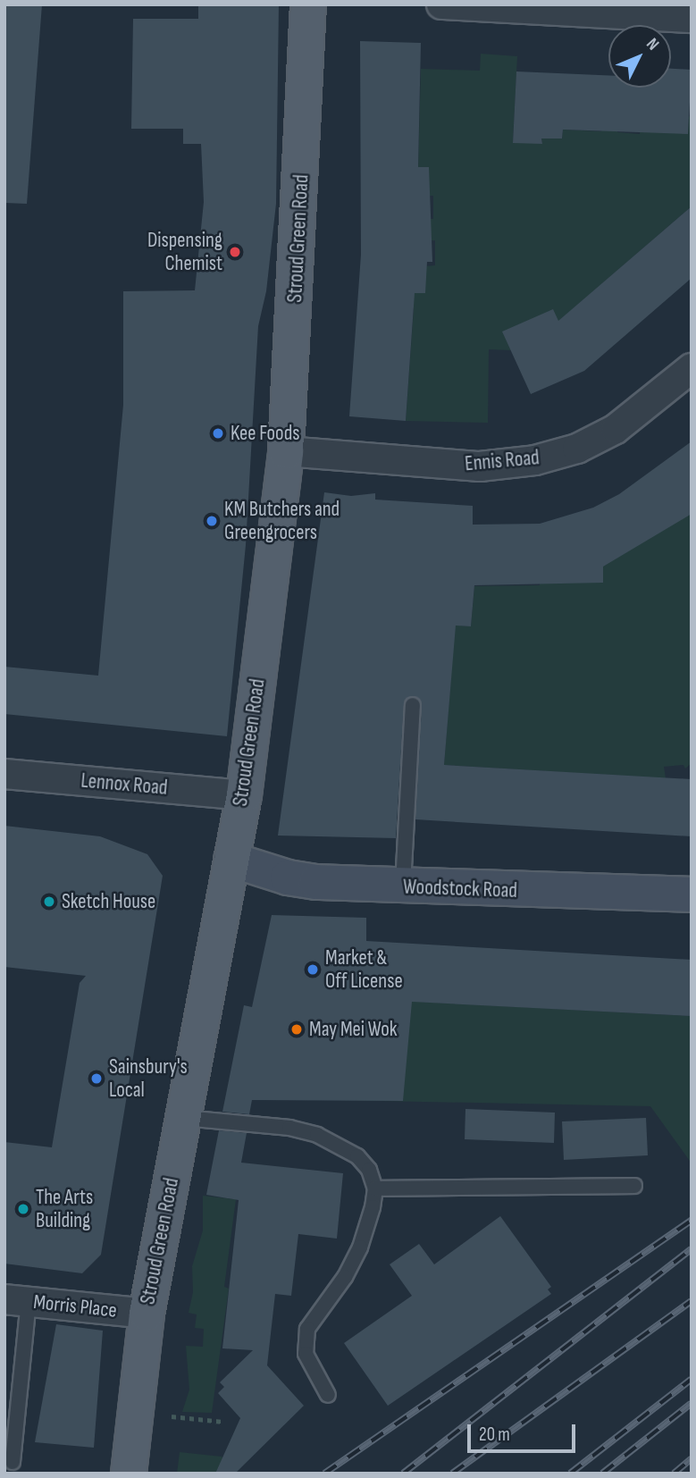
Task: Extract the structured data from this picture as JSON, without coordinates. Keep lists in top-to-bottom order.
{
  "streets": {
    "main road": ["Stroud Green Road", "Woodstock Road"],
    "street": ["Ennis Road", "Lennox Road", "Morris Place"]
  },
  "crossings": [
    ["Stroud Green Road", "Ennis Road"],
    ["Stroud Green Road", "Lennox Road"],
    ["Stroud Green Road", "Woodstock Road"],
    ["Stroud Green Road", "Morris Place"]
  ],
  "places": [
    "Dispensing Chemist",
    "Kee Foods",
    "KM Butchers and Greengrocers",
    "Sketch House",
    "Market & Off License",
    "May Mei Wok",
    "Sainsbury's Local",
    "The Arts Building"
  ],
  "scale_bar": "20 m",
  "north": "top right"
}
